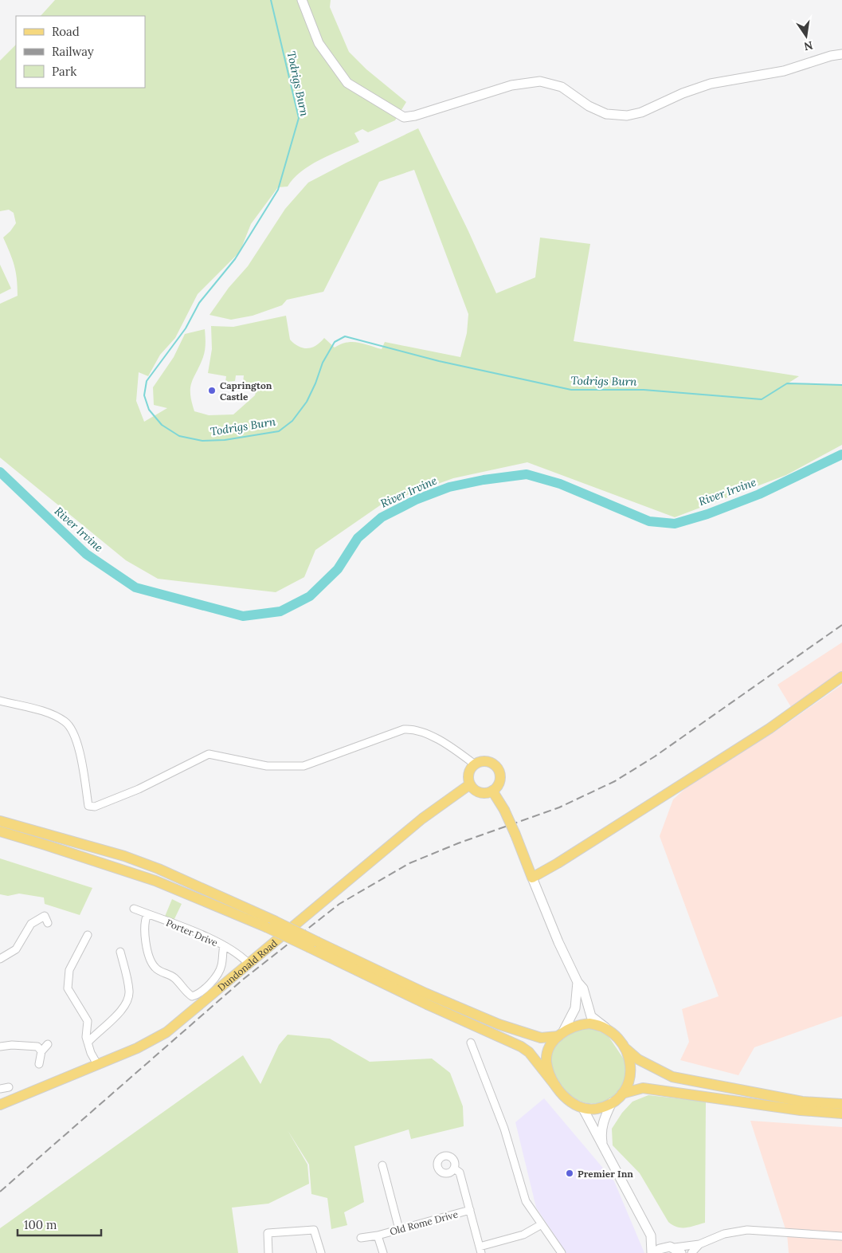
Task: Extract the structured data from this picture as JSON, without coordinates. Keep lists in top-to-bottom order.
{
  "streets": {
    "main road": ["Dundonald Road"],
    "street": ["Porter Drive", "Old Rome Drive"]
  },
  "crossings": [
    ["Porter Drive", "Dundonald Road"]
  ],
  "water": ["Todrigs Burn", "River Irvine"],
  "places": ["Caprington Castle", "Premier Inn"],
  "legend": ["Road", "Railway", "Park"],
  "scale_bar": "100 m",
  "north": "bottom"
}
